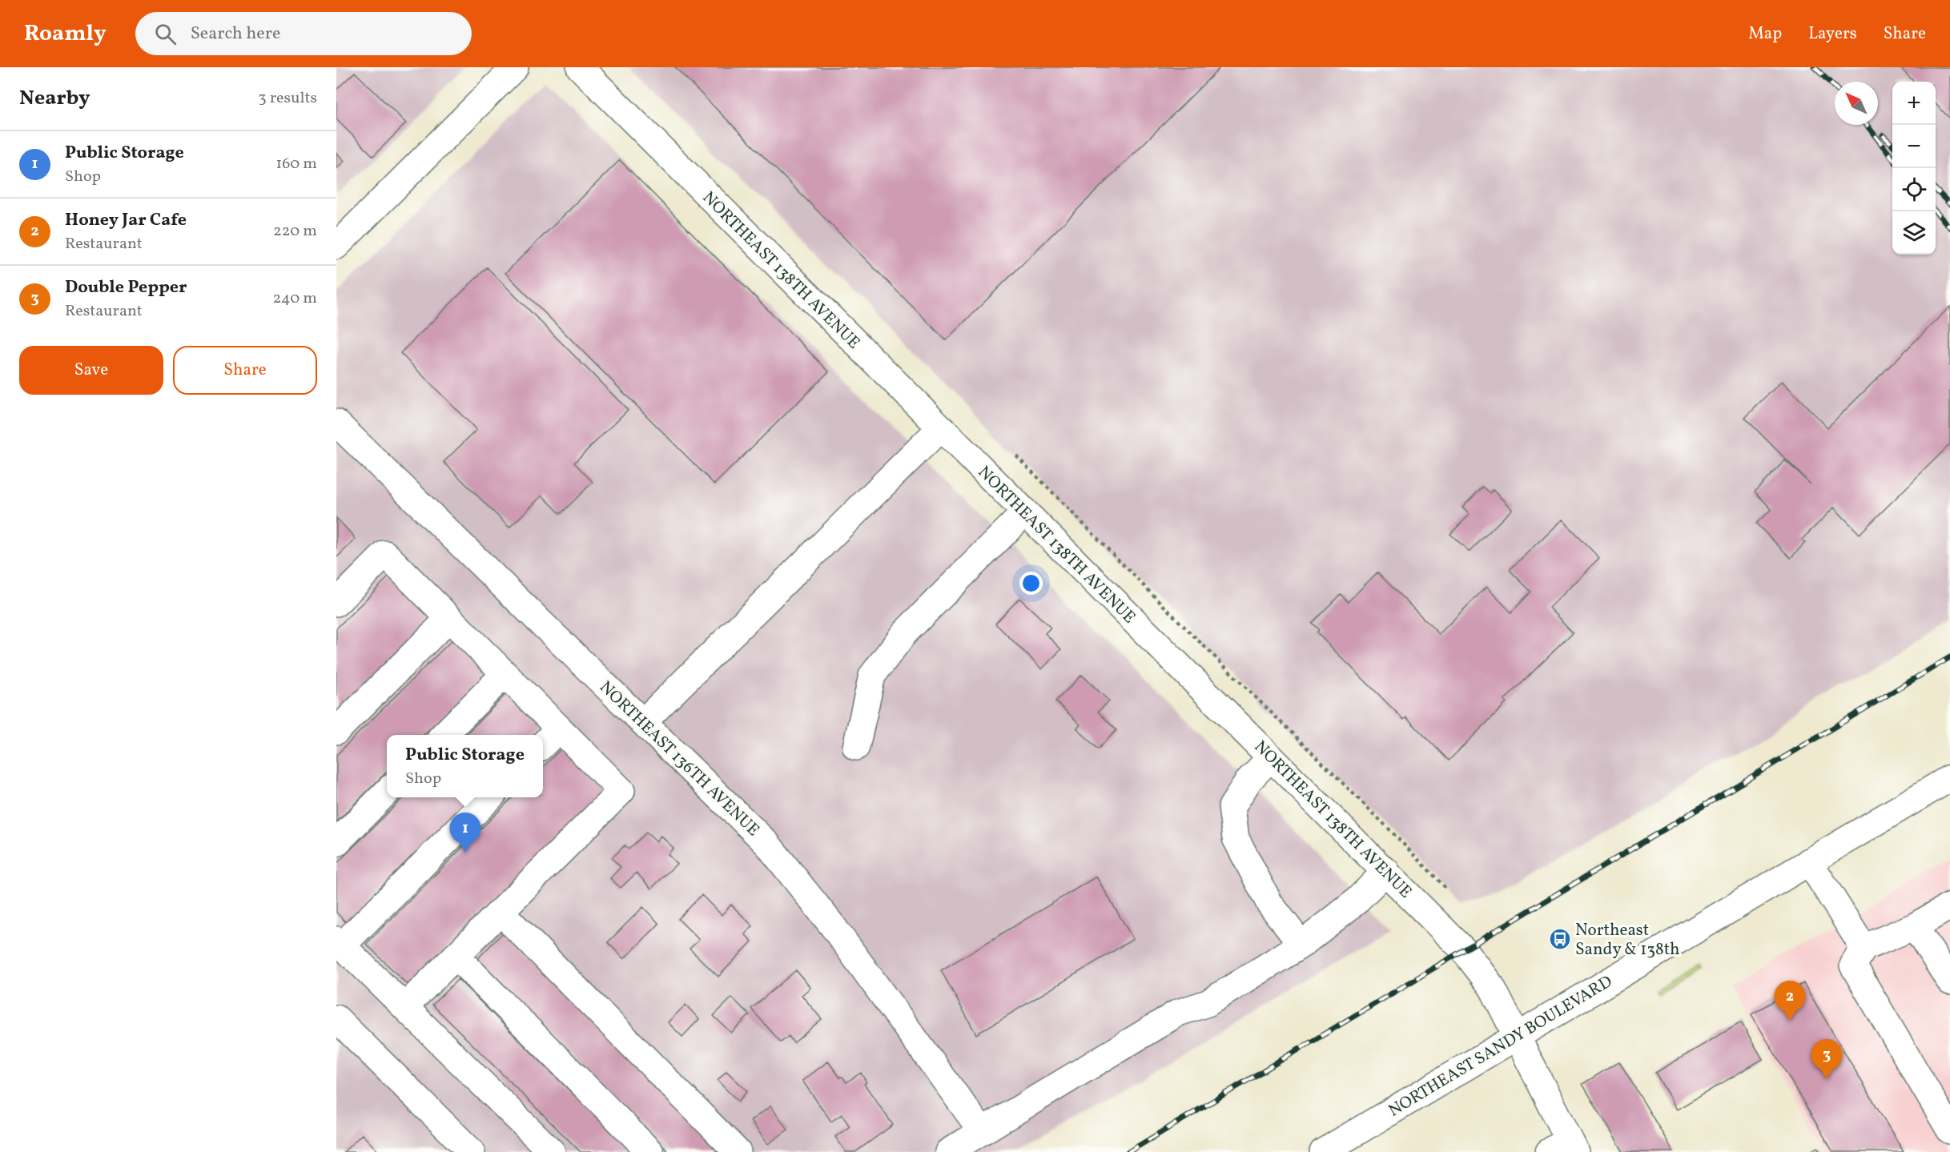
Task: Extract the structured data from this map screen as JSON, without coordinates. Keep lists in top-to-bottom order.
{
  "streets": {
    "street": ["NORTHEAST 138TH AVENUE", "NORTHEAST 136TH AVENUE", "NORTHEAST SANDY BOULEVARD"]
  },
  "crossings": [
    ["NORTHEAST 138TH AVENUE", "NORTHEAST SANDY BOULEVARD"]
  ],
  "places": {
    "bus stop": ["Northeast Sandy & 138th"]
  },
  "north": "top left",
  "page": {
    "header": "Roamly",
    "search": "Search here",
    "nav": ["Map", "Layers", "Share"],
    "heading": ["Nearby", "3 results"],
    "map_buttons": ["+", "−"],
    "list": [
      {
        "mark": "1",
        "name": "Public Storage",
        "note": "Shop",
        "value": "160 m"
      },
      {
        "mark": "2",
        "name": "Honey Jar Cafe",
        "note": "Restaurant",
        "value": "220 m"
      },
      {
        "mark": "3",
        "name": "Double Pepper",
        "note": "Restaurant",
        "value": "240 m"
      }
    ],
    "buttons": ["Save", "Share"],
    "popup": ["Public Storage", "Shop"],
    "pins": ["1", "2", "3"]
  }
}
